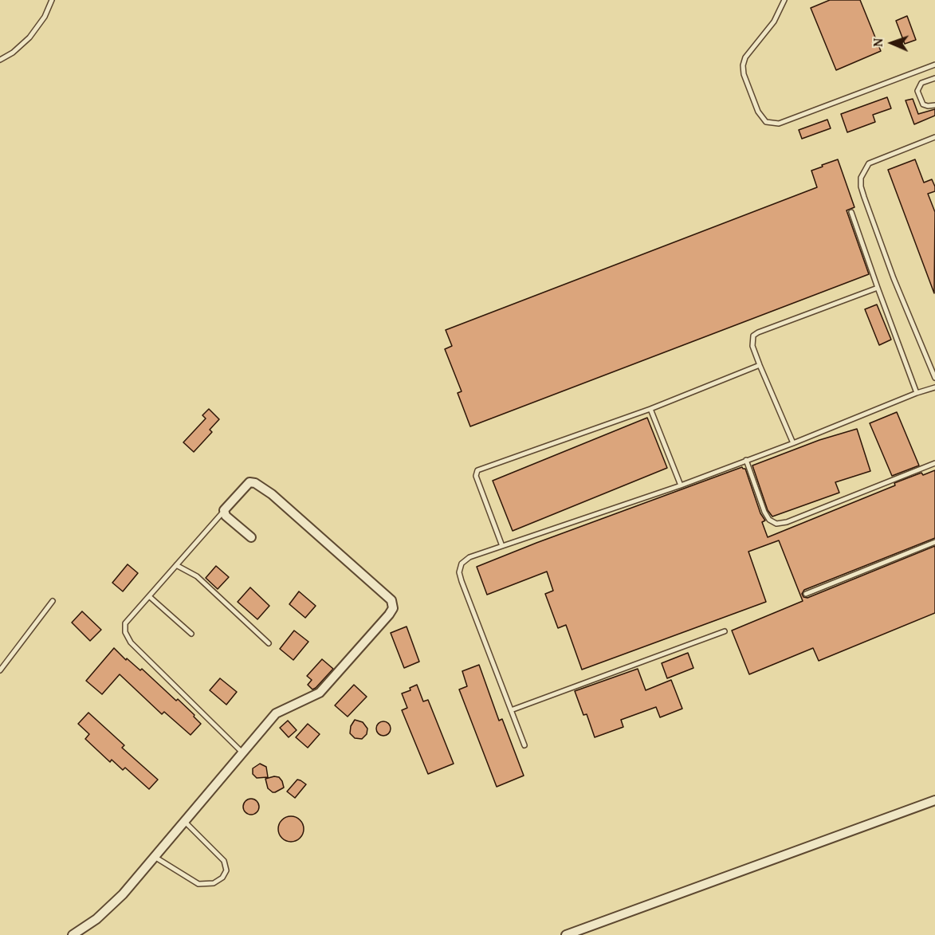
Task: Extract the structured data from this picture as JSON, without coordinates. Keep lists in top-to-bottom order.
{
  "north": "left"
}
